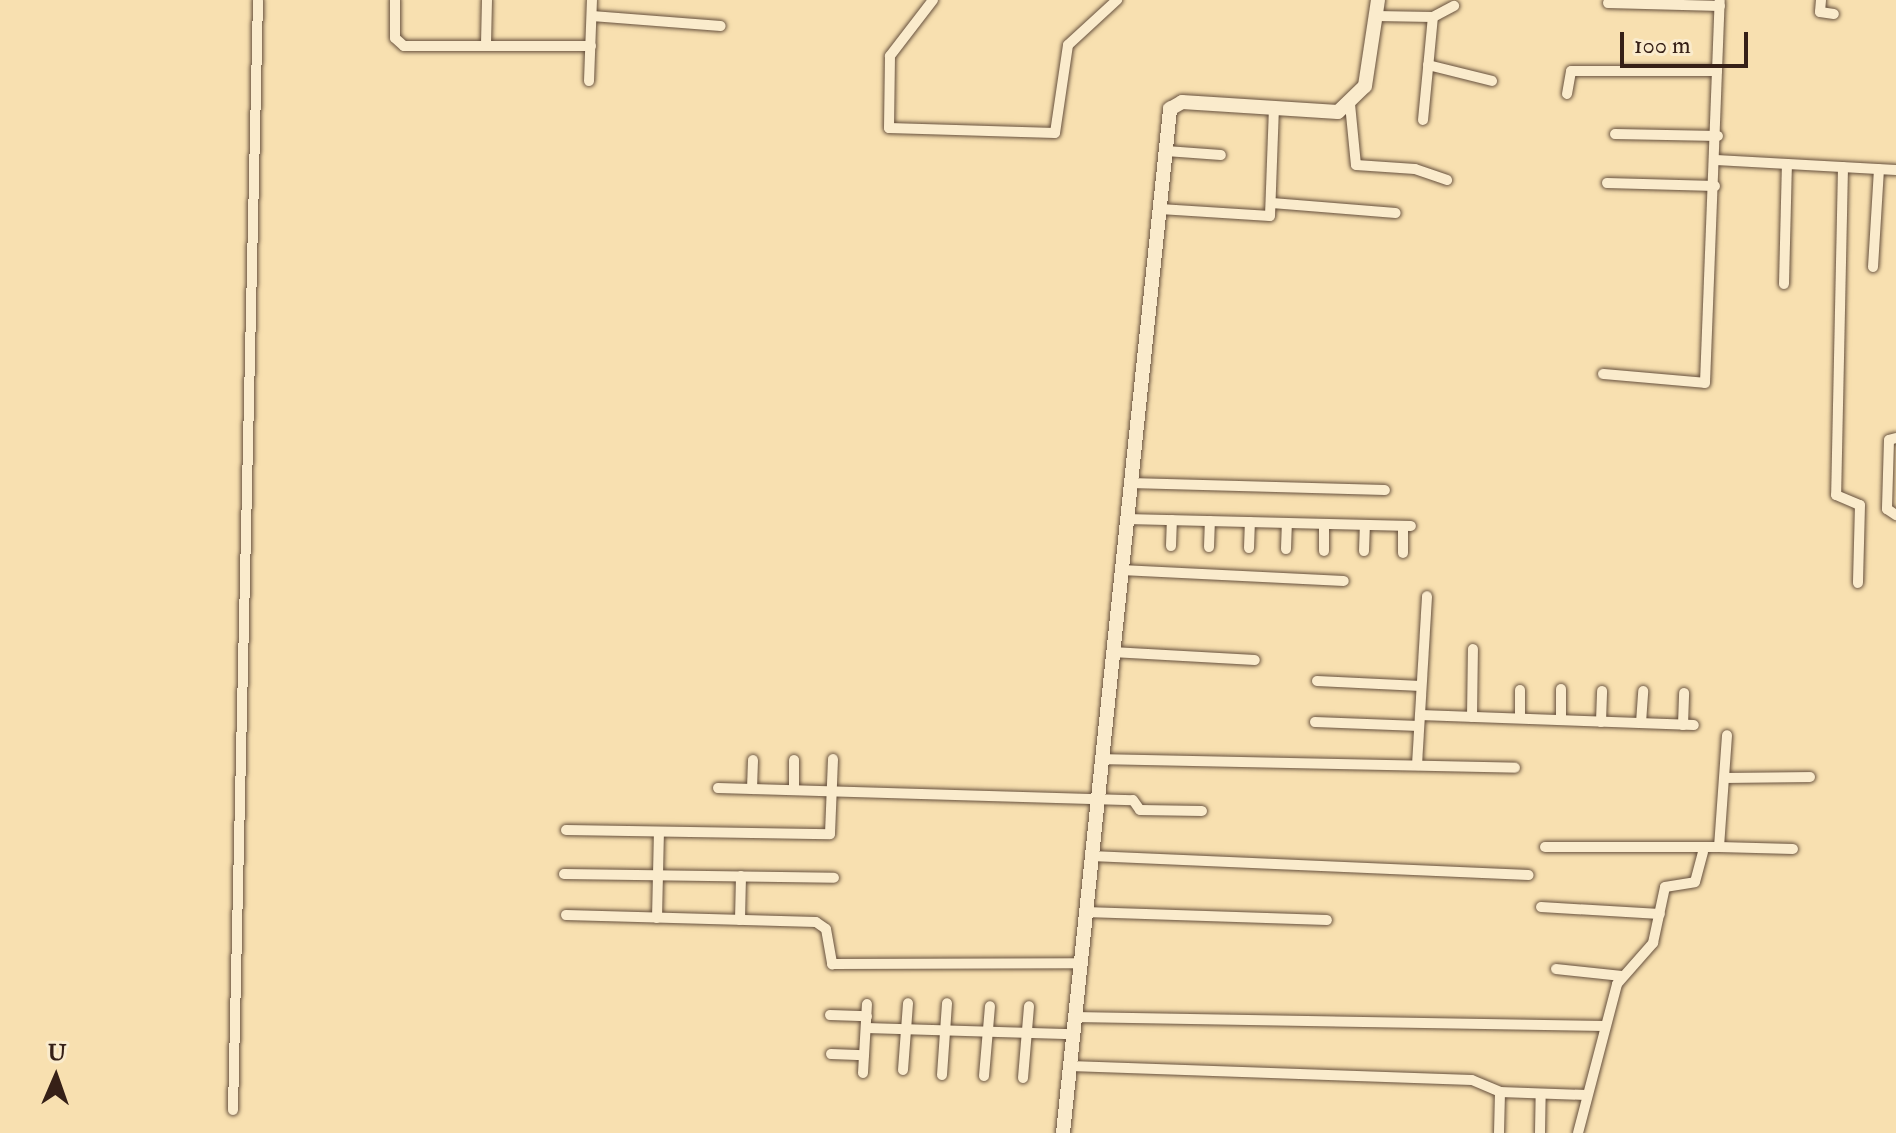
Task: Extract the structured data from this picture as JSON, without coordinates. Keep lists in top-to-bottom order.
{
  "scale_bar": "100 m",
  "north": "top"
}
